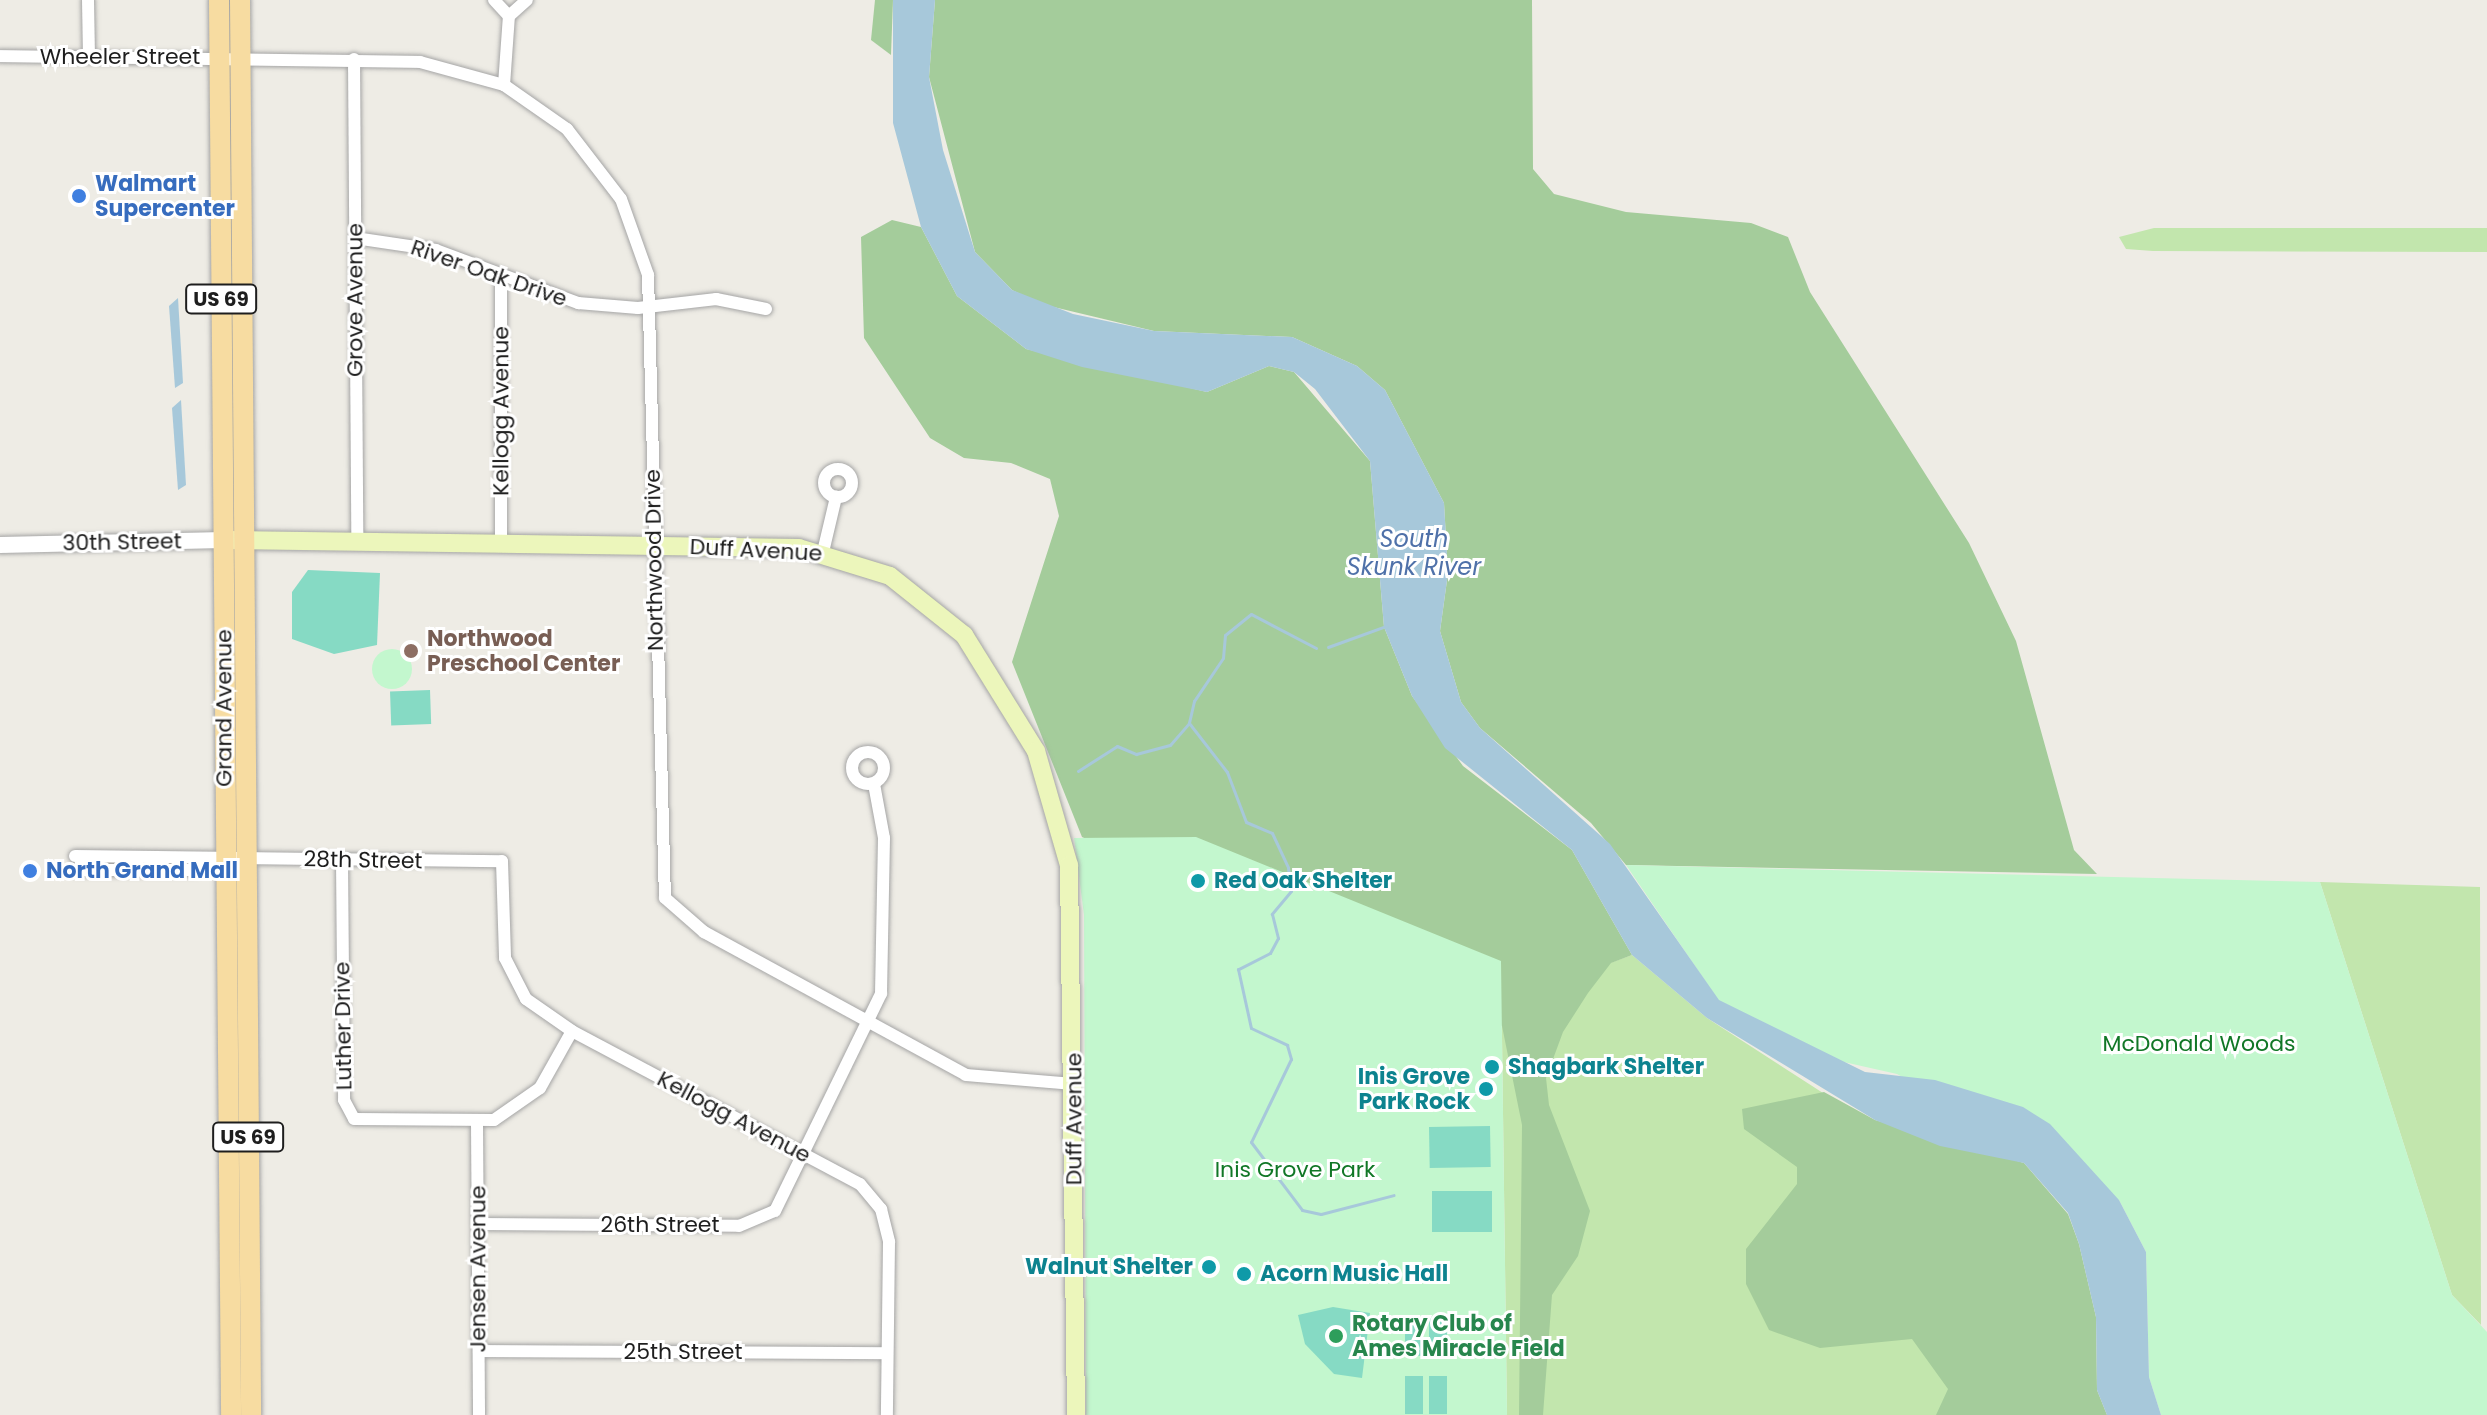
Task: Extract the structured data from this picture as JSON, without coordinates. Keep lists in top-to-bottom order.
{
  "streets": {
    "main road": ["US 69", "Duff Avenue", "Grand Avenue"],
    "street": [
      "Wheeler Street",
      "River Oak Drive",
      "Grove Avenue",
      "Kellogg Avenue",
      "30th Street",
      "Northwood Drive",
      "28th Street",
      "Luther Drive",
      "26th Street",
      "Jensen Avenue",
      "25th Street"
    ]
  },
  "crossings": [
    ["Wheeler Street", "Northwood Drive"],
    ["Wheeler Street", "Grand Avenue"],
    ["River Oak Drive", "Grove Avenue"],
    ["River Oak Drive", "Kellogg Avenue"],
    ["River Oak Drive", "Northwood Drive"],
    ["Grove Avenue", "Duff Avenue"],
    ["Grove Avenue", "Northwood Drive"],
    ["Kellogg Avenue", "Duff Avenue"],
    ["Kellogg Avenue", "28th Street"],
    ["Kellogg Avenue", "Luther Drive"],
    ["Kellogg Avenue", "26th Street"],
    ["Kellogg Avenue", "25th Street"],
    ["30th Street", "Duff Avenue"],
    ["30th Street", "Grand Avenue"],
    ["Duff Avenue", "Northwood Drive"],
    ["Duff Avenue", "Grand Avenue"],
    ["Northwood Drive", "Grand Avenue"],
    ["Northwood Drive", "26th Street"],
    ["Grand Avenue", "28th Street"],
    ["28th Street", "Luther Drive"],
    ["Luther Drive", "Jensen Avenue"],
    ["26th Street", "Jensen Avenue"],
    ["Jensen Avenue", "25th Street"]
  ],
  "water": ["South Skunk River"],
  "parks": ["McDonald Woods", "Inis Grove Park"],
  "places": [
    "Walmart Supercenter",
    "Northwood Preschool Center",
    "North Grand Mall",
    "Red Oak Shelter",
    "Shagbark Shelter",
    "Inis Grove Park Rock",
    "Walnut Shelter",
    "Acorn Music Hall",
    "Rotary Club of Ames Miracle Field"
  ]
}
